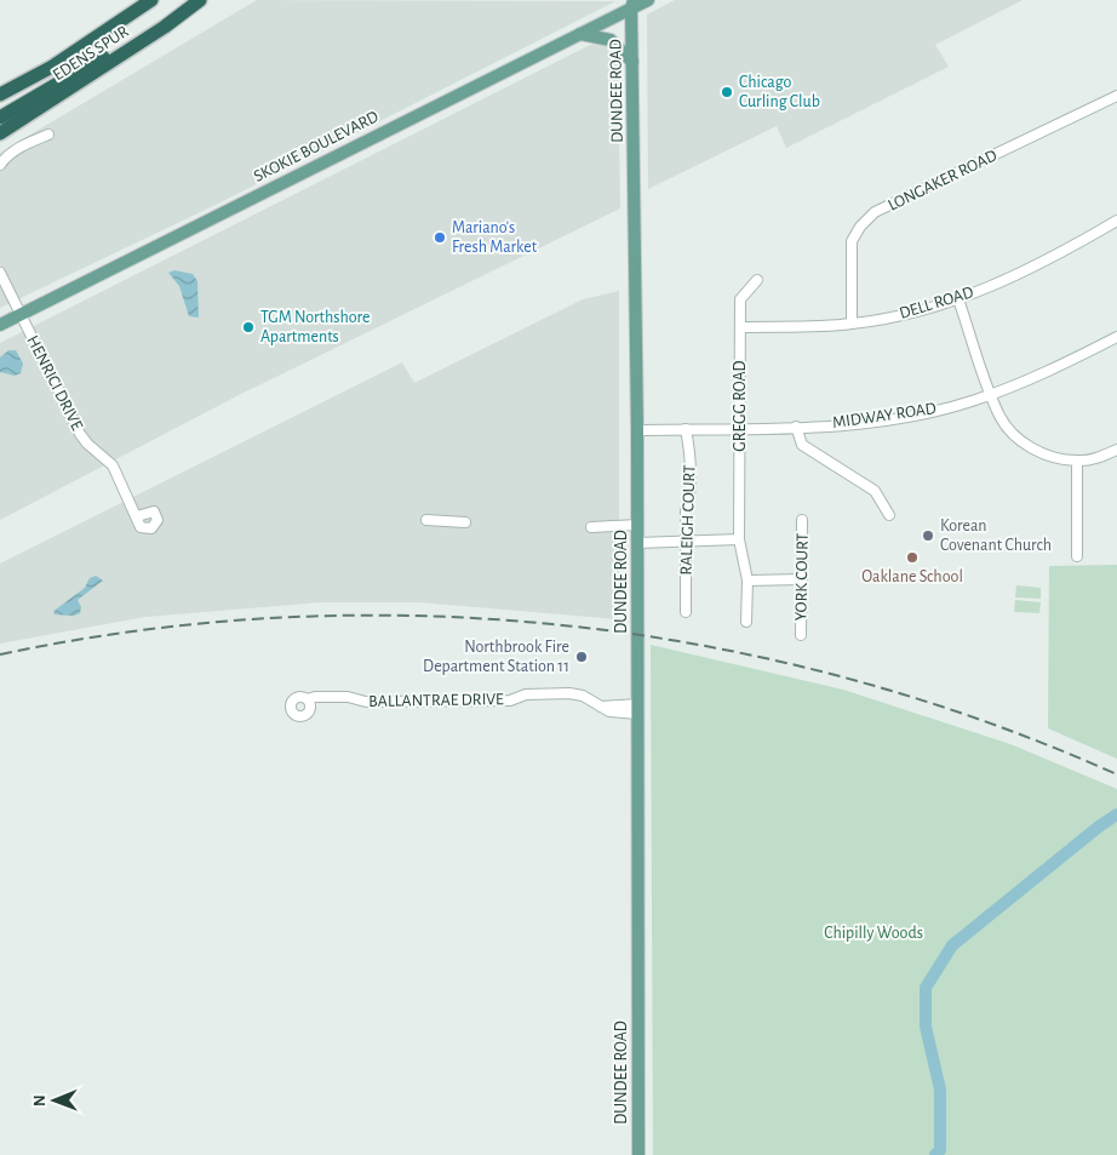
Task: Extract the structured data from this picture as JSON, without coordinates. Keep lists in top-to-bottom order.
{
  "streets": {
    "highway": ["EDENS SPUR"],
    "main road": ["DUNDEE ROAD", "SKOKIE BOULEVARD"],
    "street": [
      "LONGAKER ROAD",
      "DELL ROAD",
      "HENRICI DRIVE",
      "GREGG ROAD",
      "MIDWAY ROAD",
      "RALEIGH COURT",
      "YORK COURT",
      "BALLANTRAE DRIVE"
    ]
  },
  "crossings": [
    ["DUNDEE ROAD", "SKOKIE BOULEVARD"],
    ["DUNDEE ROAD", "MIDWAY ROAD"],
    ["DUNDEE ROAD", "BALLANTRAE DRIVE"],
    ["SKOKIE BOULEVARD", "HENRICI DRIVE"],
    ["LONGAKER ROAD", "DELL ROAD"],
    ["DELL ROAD", "GREGG ROAD"],
    ["GREGG ROAD", "MIDWAY ROAD"],
    ["MIDWAY ROAD", "RALEIGH COURT"]
  ],
  "parks": ["Chipilly Woods"],
  "places": [
    "Chicago Curling Club",
    "Mariano's Fresh Market",
    "TGM Northshore Apartments",
    "Korean Covenant Church",
    "Oaklane School",
    "Northbrook Fire Department Station 11"
  ],
  "north": "left"
}
